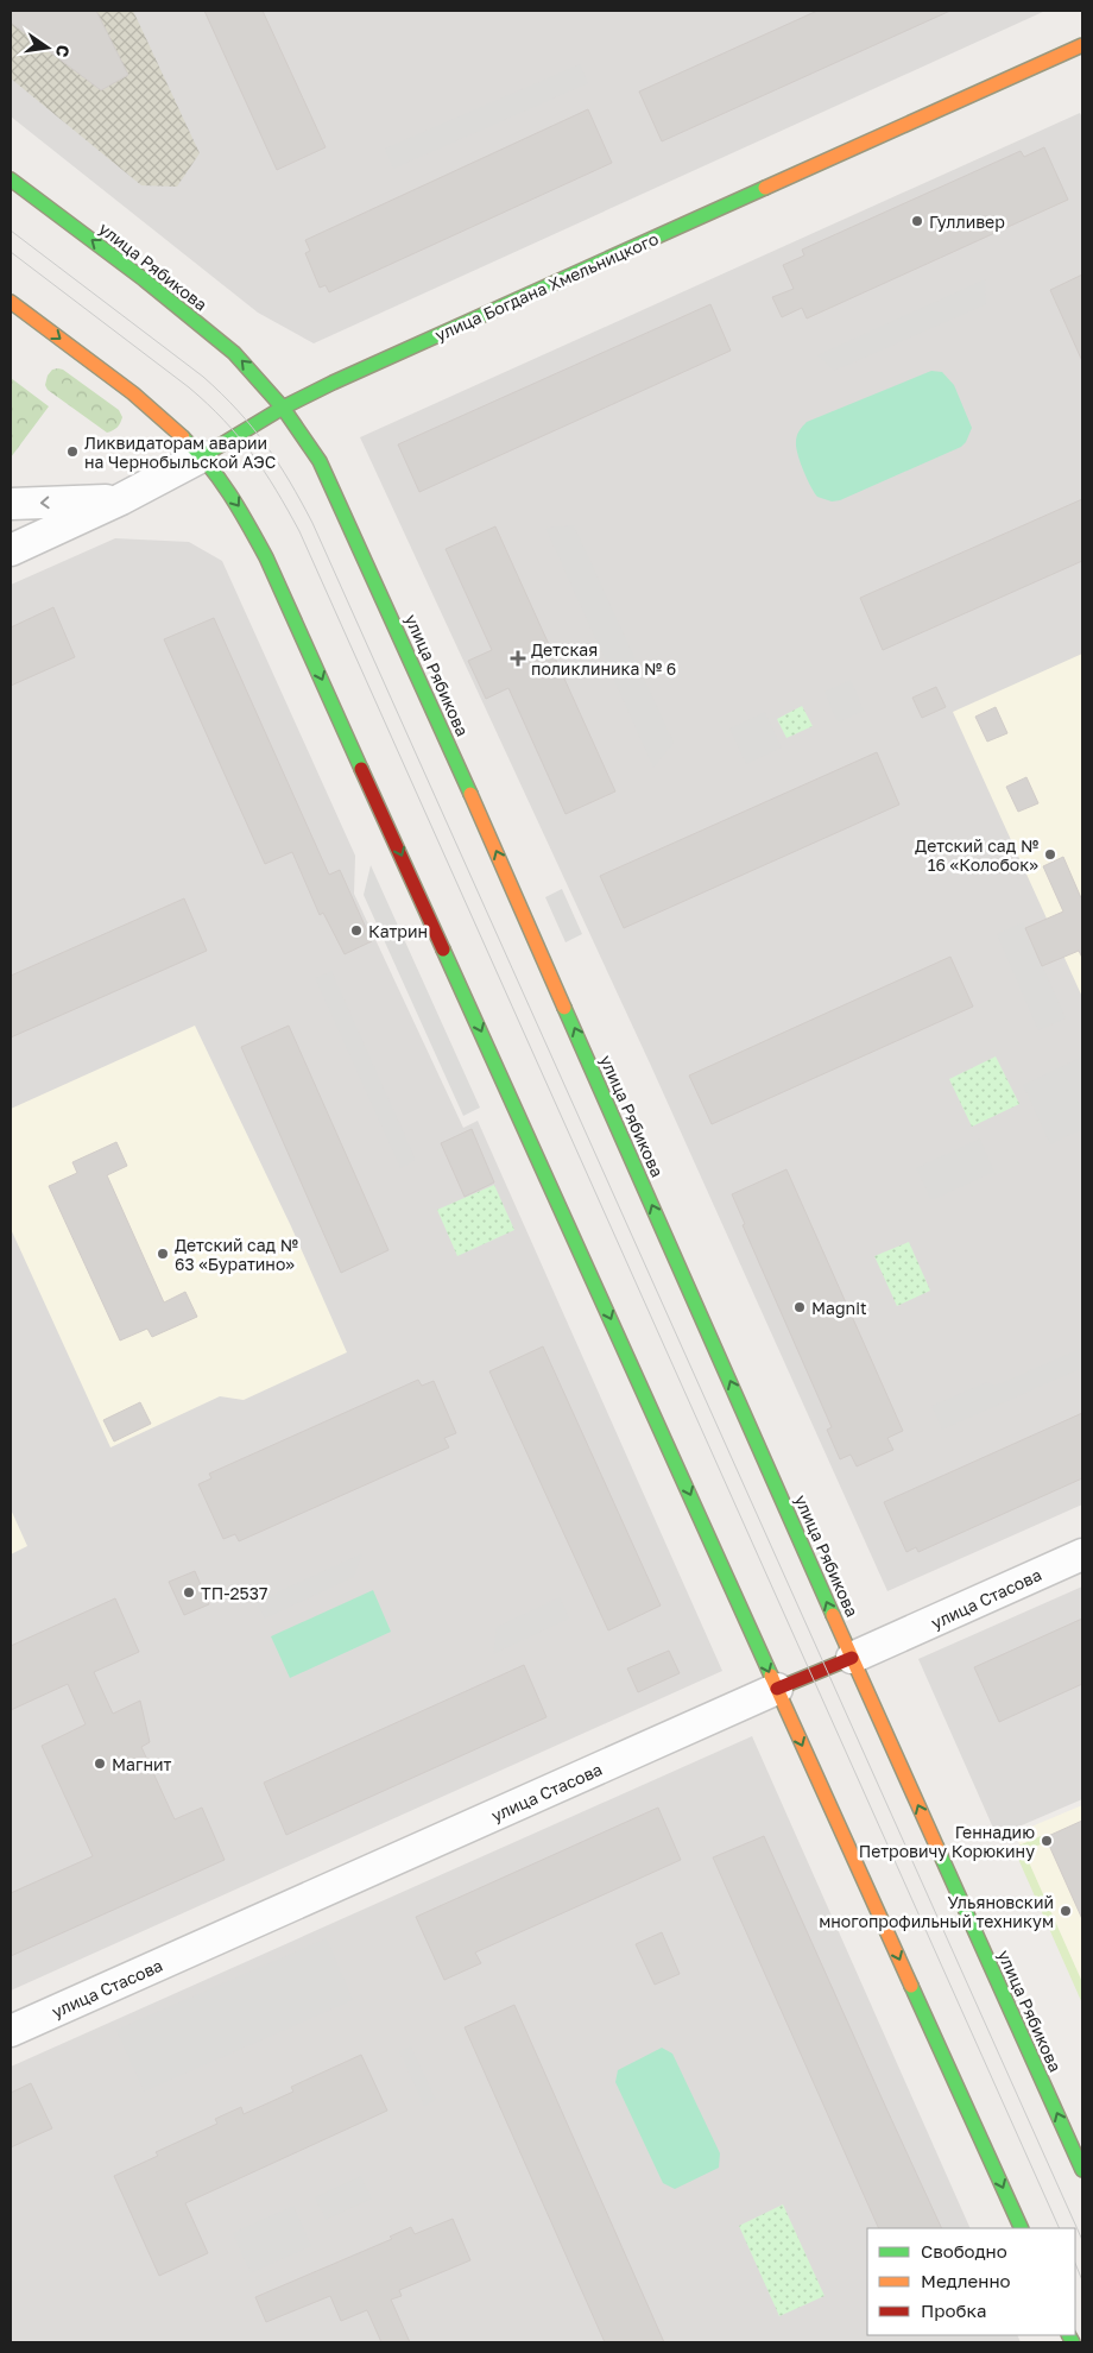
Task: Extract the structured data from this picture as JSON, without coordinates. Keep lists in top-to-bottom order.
{
  "streets": {
    "main road": ["улица Рябикова", "улица Богдана Хмельницкого", "улица Стасова"]
  },
  "crossings": [
    ["улица Рябикова", "улица Богдана Хмельницкого"],
    ["улица Рябикова", "улица Стасова"]
  ],
  "places": {
    "other": [
      "Гулливер",
      "Ликвидаторам аварии на Чернобыльской АЭС",
      "Детский сад № 16 «Колобок»",
      "Катрин",
      "Детский сад № 63 «Буратино»",
      "Magnit",
      "ТП-2537",
      "Магнит",
      "Геннадию Петровичу Корюкину",
      "Ульяновский многопрофильный техникум"
    ],
    "health": ["Детская поликлиника № 6"]
  },
  "legend": ["Свободно", "Медленно", "Пробка"],
  "north": "right"
}
